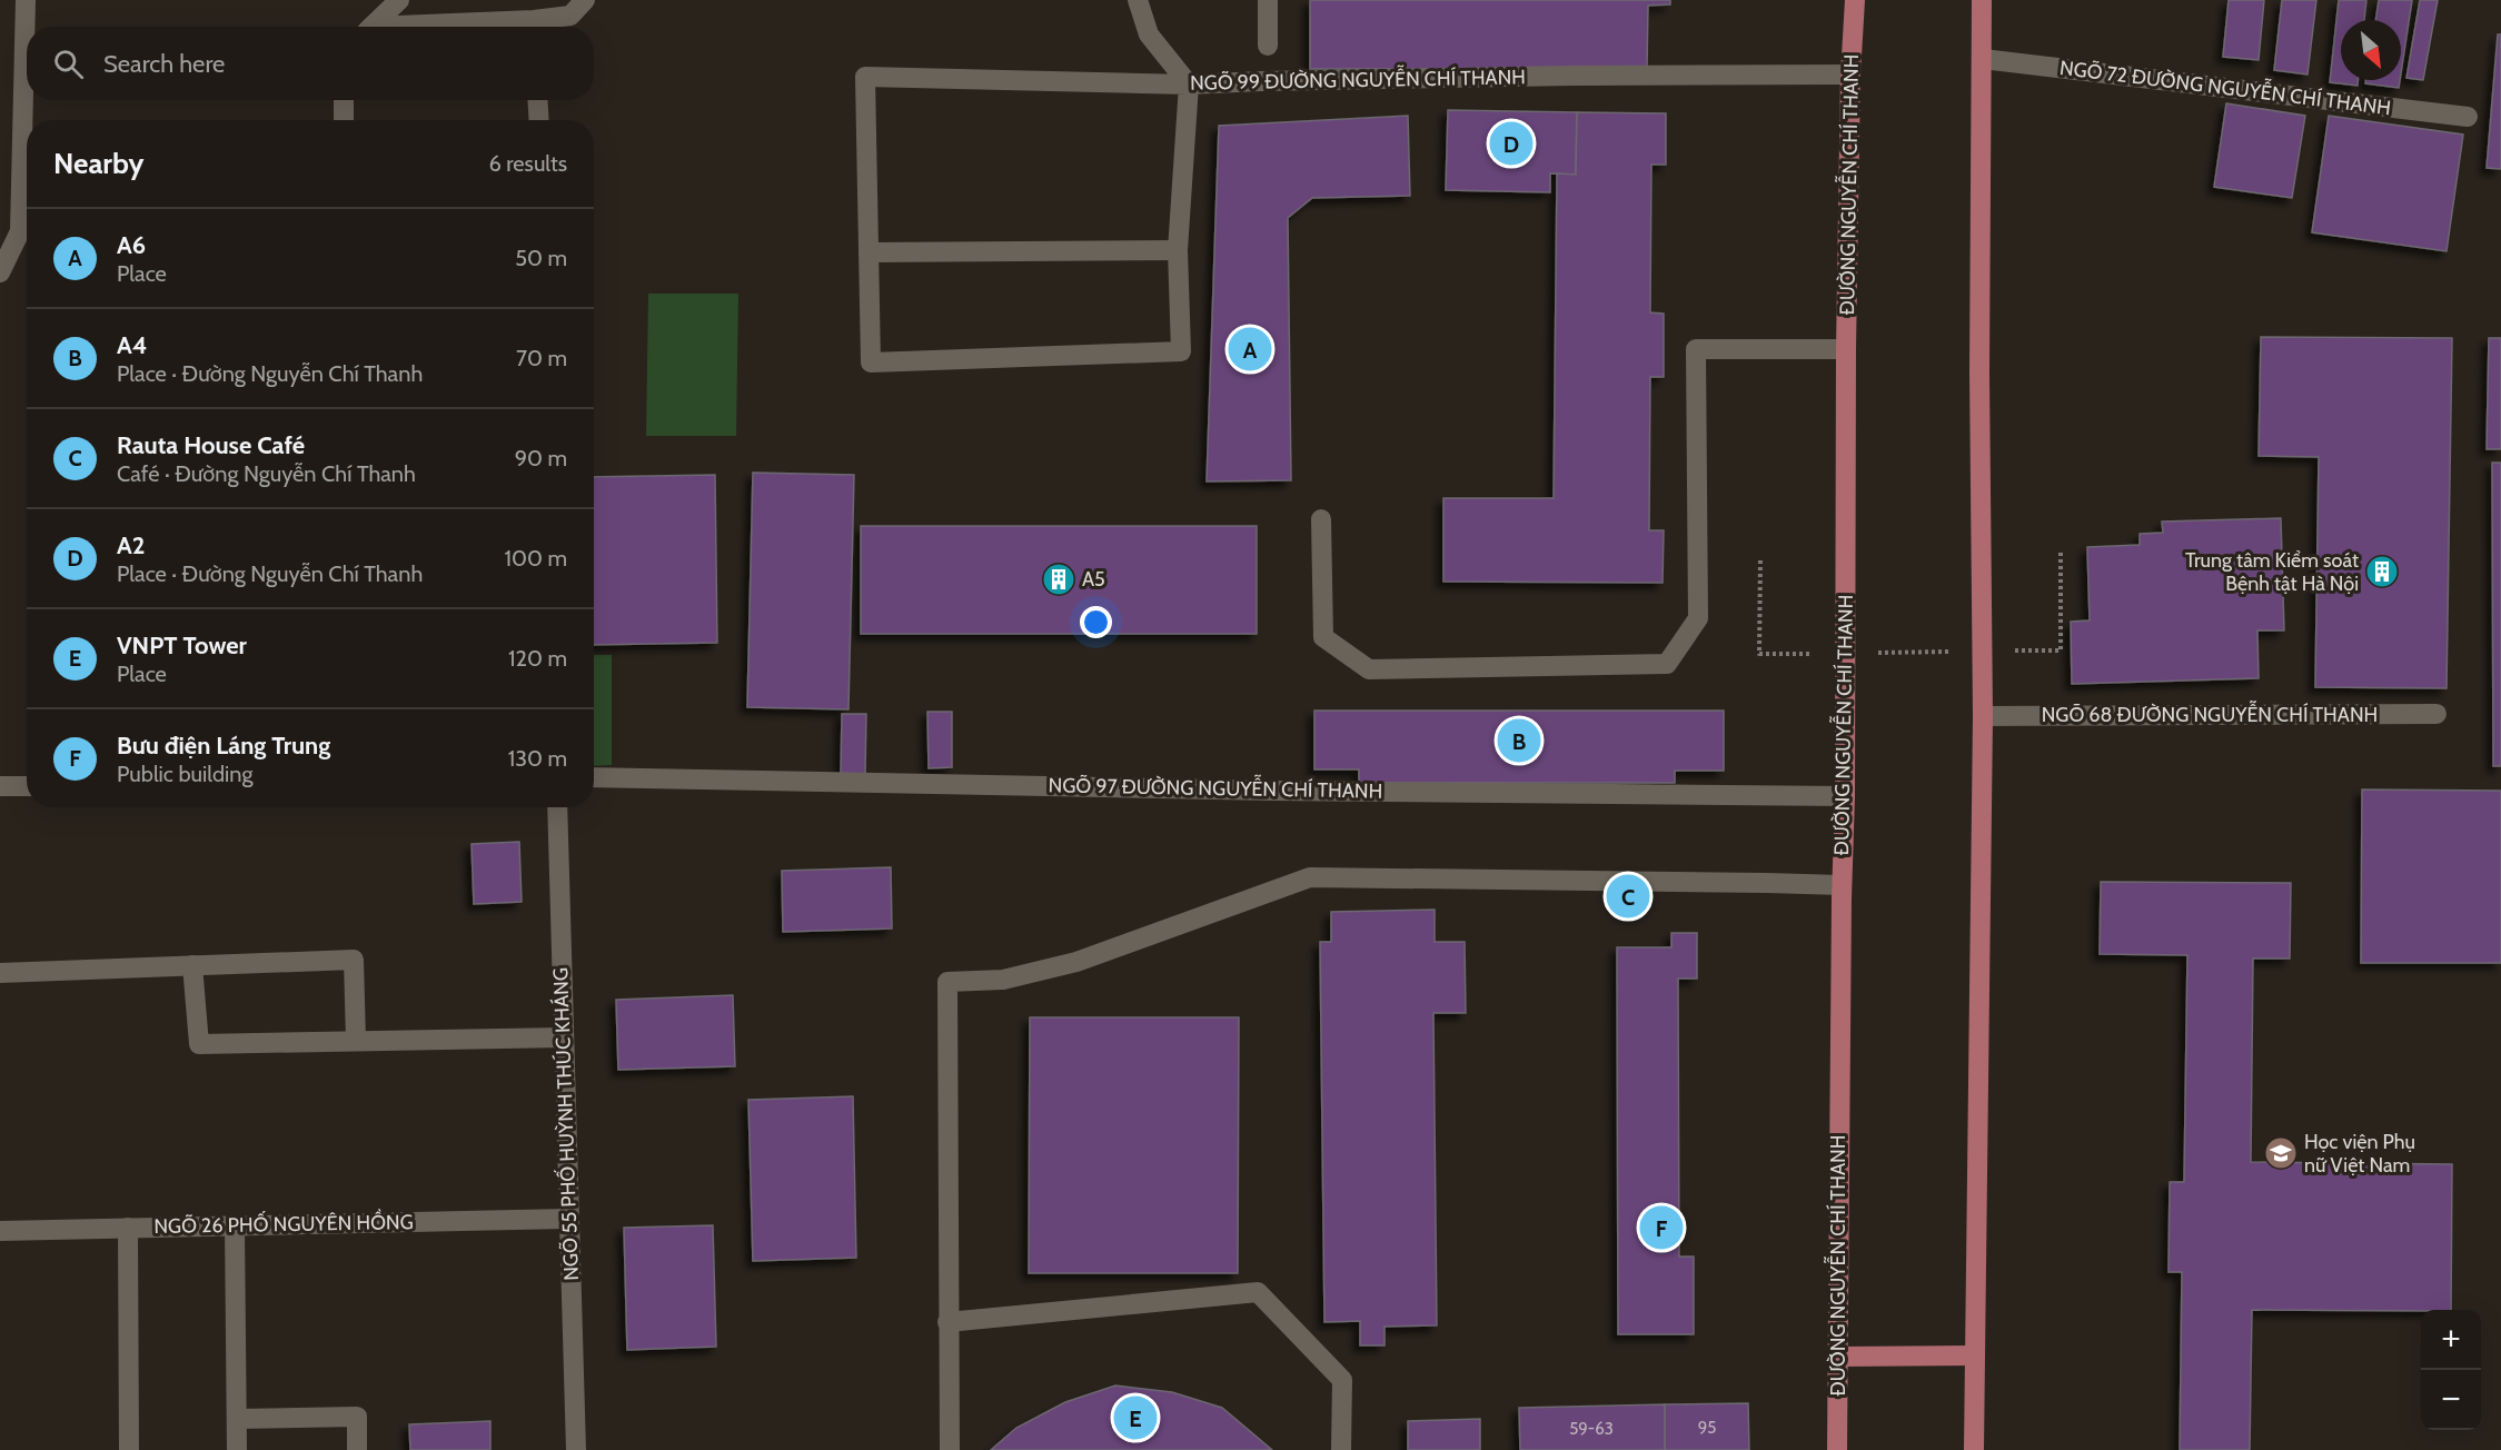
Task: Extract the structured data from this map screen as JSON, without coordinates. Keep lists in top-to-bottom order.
{
  "streets": {
    "main road": ["ĐƯỜNG NGUYỄN CHÍ THANH"],
    "street": [
      "NGÕ 99 ĐƯỜNG NGUYỄN CHÍ THANH",
      "NGÕ 72 ĐƯỜNG NGUYỄN CHÍ THANH",
      "NGÕ 68 ĐƯỜNG NGUYỄN CHÍ THANH",
      "NGÕ 97 ĐƯỜNG NGUYỄN CHÍ THANH",
      "NGÕ 55 PHỐ HUỲNH THÚC KHÁNG",
      "NGÕ 26 PHỐ NGUYÊN HỒNG"
    ]
  },
  "crossings": [
    ["NGÕ 99 ĐƯỜNG NGUYỄN CHÍ THANH", "ĐƯỜNG NGUYỄN CHÍ THANH"],
    ["ĐƯỜNG NGUYỄN CHÍ THANH", "NGÕ 97 ĐƯỜNG NGUYỄN CHÍ THANH"],
    ["NGÕ 55 PHỐ HUỲNH THÚC KHÁNG", "NGÕ 26 PHỐ NGUYÊN HỒNG"]
  ],
  "places": {
    "building": ["Trung tâm Kiểm soát Bệnh tật Hà Nội", "A5"],
    "school or university": ["Học viện Phụ nữ Việt Nam"]
  },
  "house_numbers": ["95", "59-63"],
  "north": "bottom right",
  "page": {
    "search": "Search here",
    "pins": [
      "D",
      "A",
      "B",
      "C",
      "F",
      "E"
    ],
    "heading": ["Nearby", "6 results"],
    "list": [
      {
        "mark": "A",
        "name": "A6",
        "note": "Place",
        "value": "50 m"
      },
      {
        "mark": "B",
        "name": "A4",
        "note": "Place · Đường Nguyễn Chí Thanh",
        "value": "70 m"
      },
      {
        "mark": "C",
        "name": "Rauta House Café",
        "note": "Café · Đường Nguyễn Chí Thanh",
        "value": "90 m"
      },
      {
        "mark": "D",
        "name": "A2",
        "note": "Place · Đường Nguyễn Chí Thanh",
        "value": "100 m"
      },
      {
        "mark": "E",
        "name": "VNPT Tower",
        "note": "Place",
        "value": "120 m"
      },
      {
        "mark": "F",
        "name": "Bưu điện Láng Trung",
        "note": "Public building",
        "value": "130 m"
      }
    ],
    "map_buttons": ["+", "−"]
  }
}
